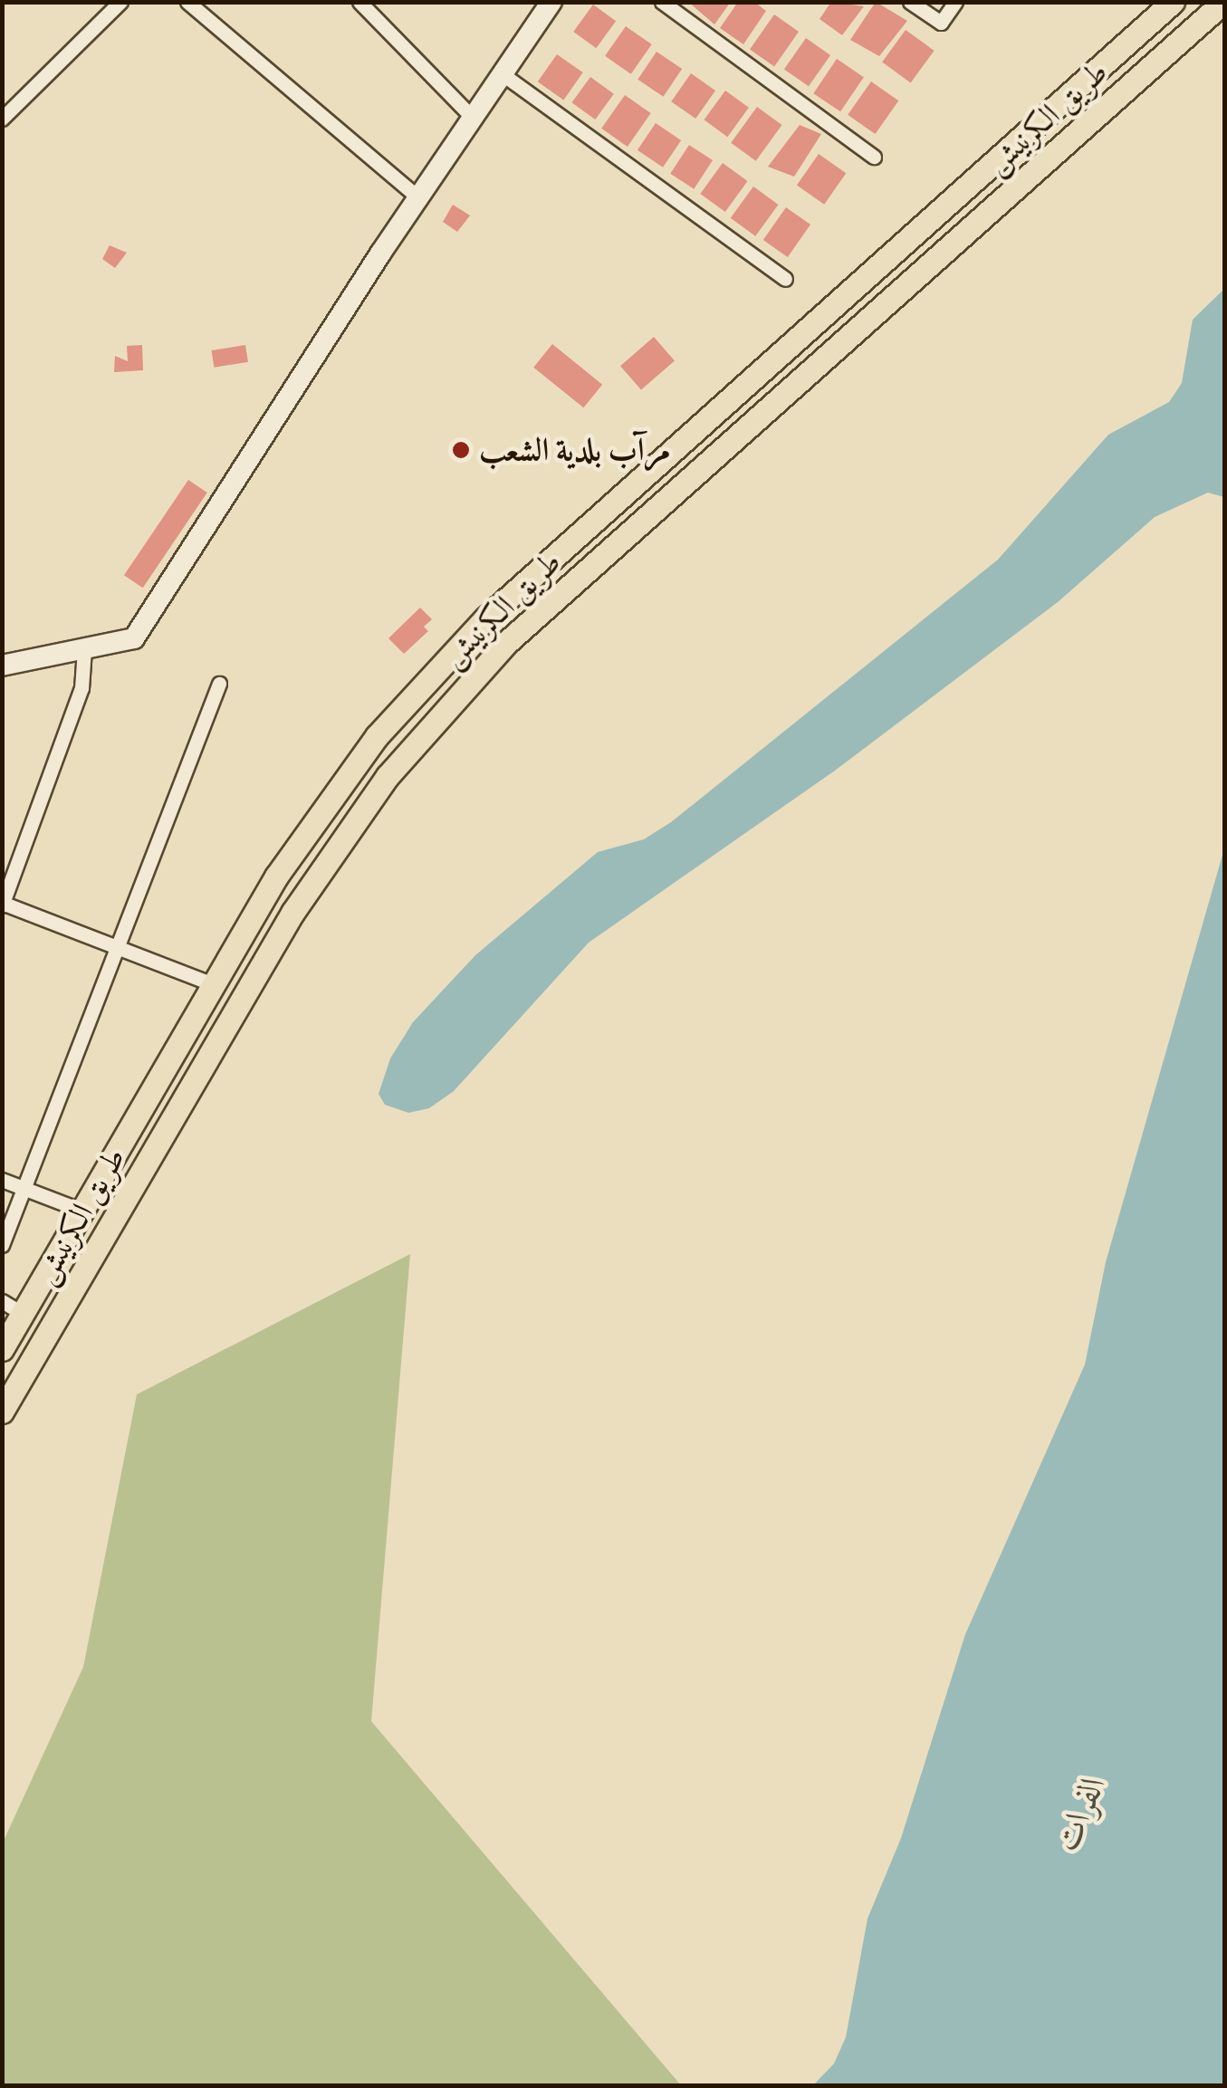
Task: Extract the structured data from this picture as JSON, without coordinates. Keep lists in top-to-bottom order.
{
  "streets": {
    "main road": ["طريق الكرنيش"]
  },
  "water": ["الفرات"],
  "places": ["مرآب بلدية الشعب"]
}
